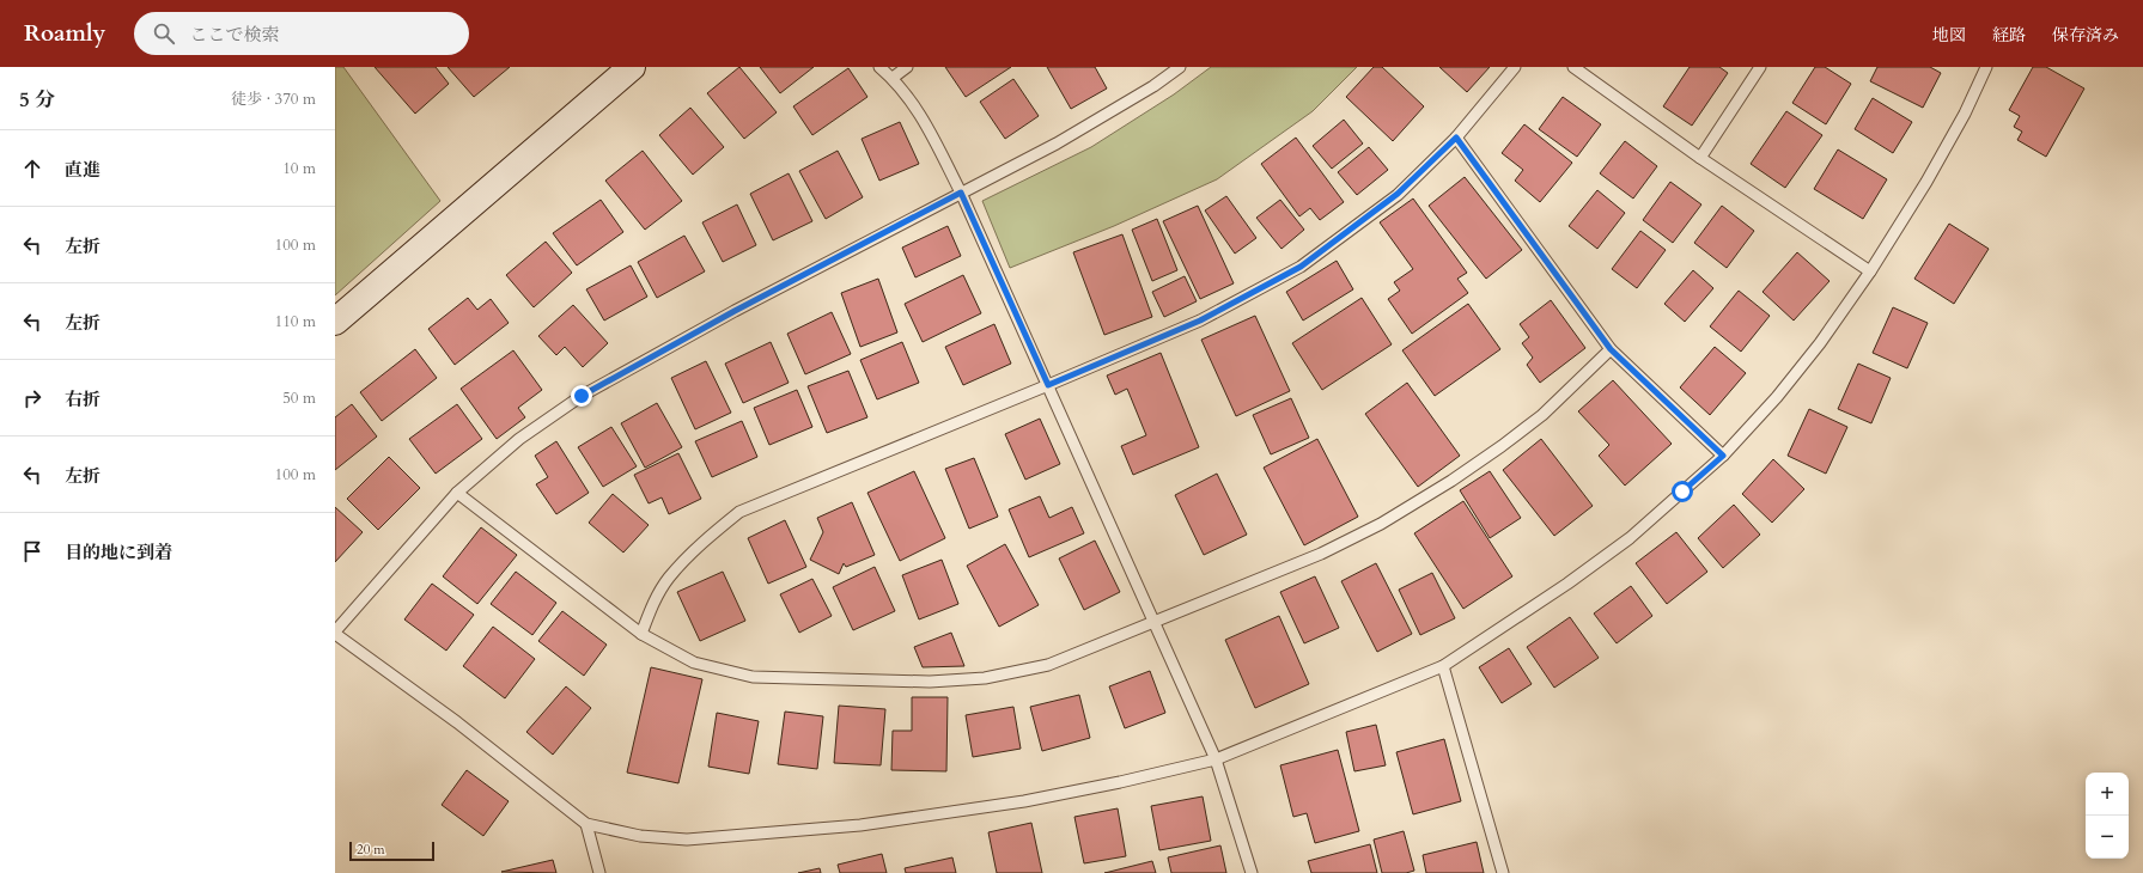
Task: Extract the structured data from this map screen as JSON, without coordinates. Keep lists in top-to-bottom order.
{
  "scale_bar": "20 m",
  "page": {
    "header": "Roamly",
    "search": "ここで検索",
    "nav": ["地図", "経路", "保存済み"],
    "heading": ["5 分", "徒歩 · 370 m"],
    "list": [
      ["直進", "10 m"],
      ["左折", "100 m"],
      ["左折", "110 m"],
      ["右折", "50 m"],
      ["左折", "100 m"],
      "目的地に到着"
    ],
    "map_buttons": ["+", "−"],
    "scale": "20 m"
  }
}
